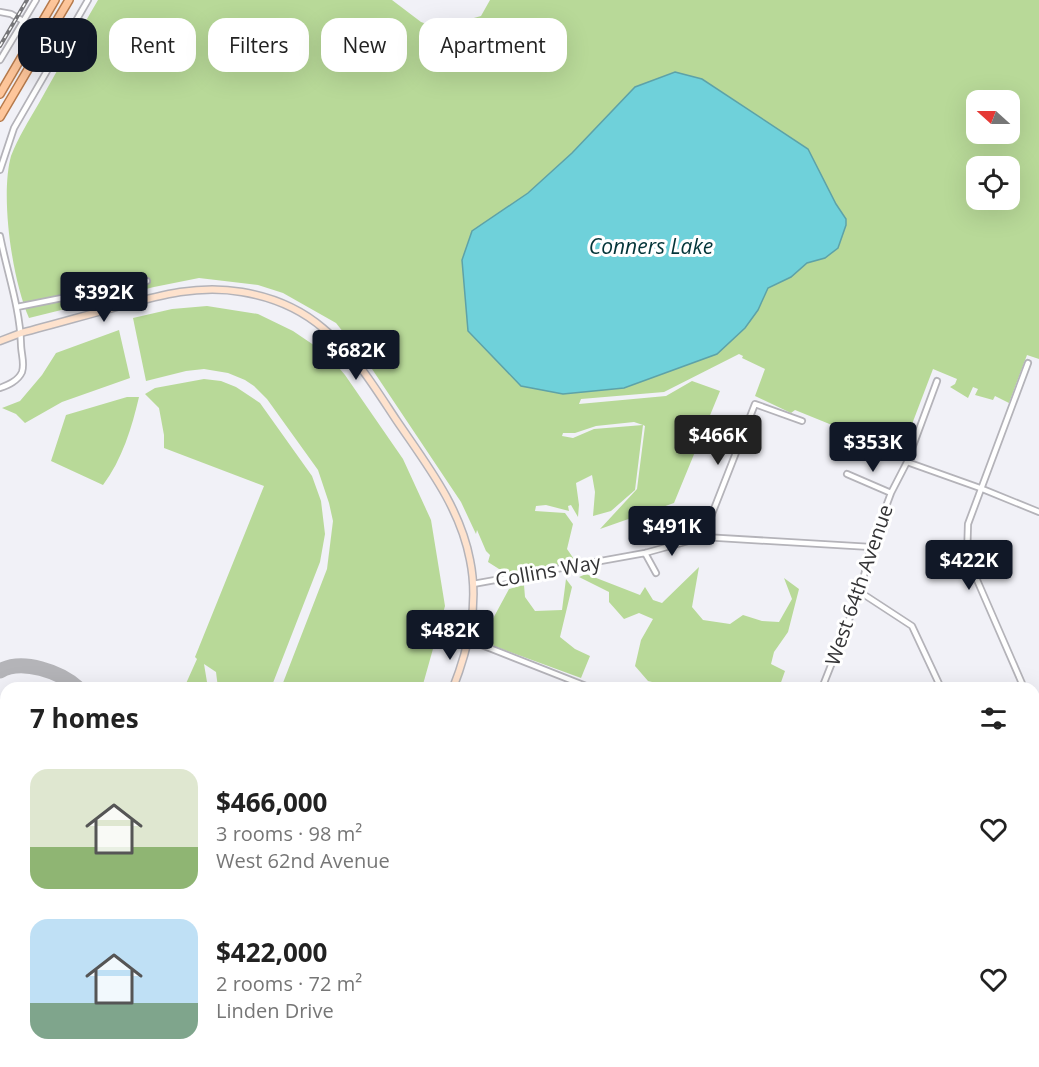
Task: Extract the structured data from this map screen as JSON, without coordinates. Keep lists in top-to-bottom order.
{
  "streets": {
    "street": ["Collins Way", "West 64th Avenue"]
  },
  "crossings": [
    ["Collins Way", "West 64th Avenue"]
  ],
  "water": ["Conners Lake"],
  "north": "left",
  "page": {
    "chip": [
      "Buy",
      "Rent",
      "Filters",
      "New",
      "Apartment"
    ],
    "price": [
      "$392K",
      "$682K",
      "$466K",
      "$353K",
      "$491K",
      "$422K",
      "$482K"
    ],
    "heading": "7 homes",
    "list": [
      {
        "name": "$466,000",
        "note": "3 rooms · 98 m² · West 62nd Avenue"
      },
      {
        "name": "$422,000",
        "note": "2 rooms · 72 m² · Linden Drive"
      }
    ]
  }
}
